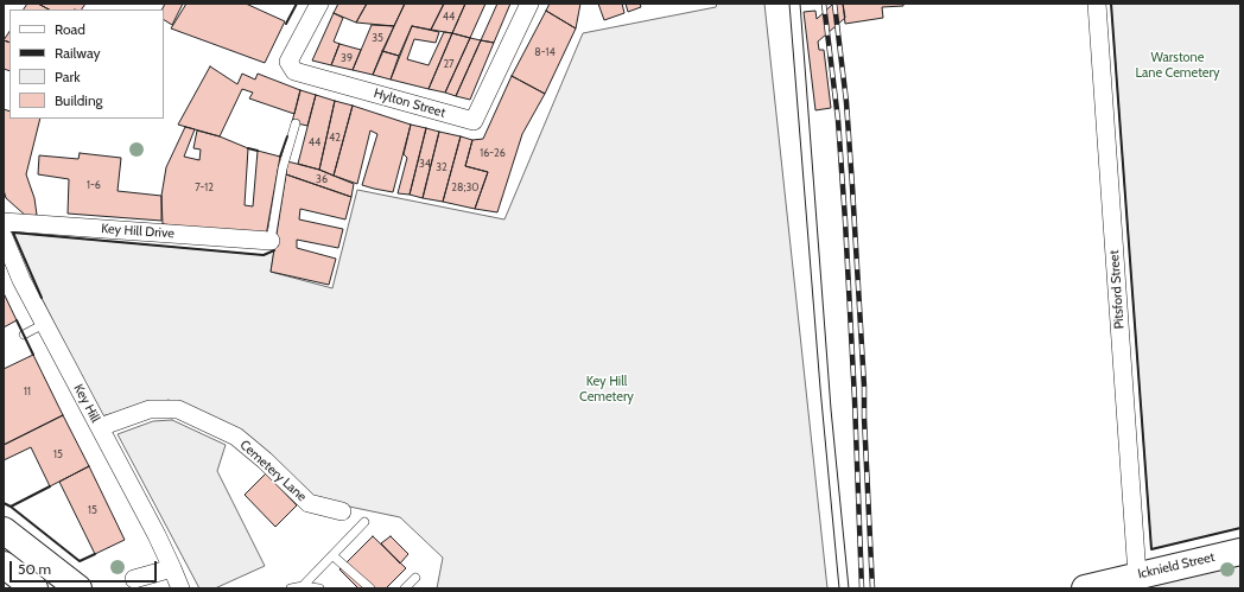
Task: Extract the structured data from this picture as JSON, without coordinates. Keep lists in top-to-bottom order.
{
  "streets": {
    "highway": ["Icknield Street"],
    "street": [
      "Hylton Street",
      "Key Hill Drive",
      "Pitsford Street",
      "Key Hill",
      "Cemetery Lane"
    ]
  },
  "crossings": [
    ["Pitsford Street", "Icknield Street"],
    ["Key Hill", "Cemetery Lane"]
  ],
  "parks": ["Warstone Lane Cemetery", "Key Hill Cemetery"],
  "house_numbers": [
    "44",
    "35",
    "8-14",
    "39",
    "27",
    "42",
    "44",
    "16-26",
    "34",
    "32",
    "36",
    "1-6",
    "7-12",
    "28;30",
    "11",
    "15",
    "15"
  ],
  "legend": [
    "Road",
    "Railway",
    "Park",
    "Building"
  ],
  "scale_bar": "50 m"
}
